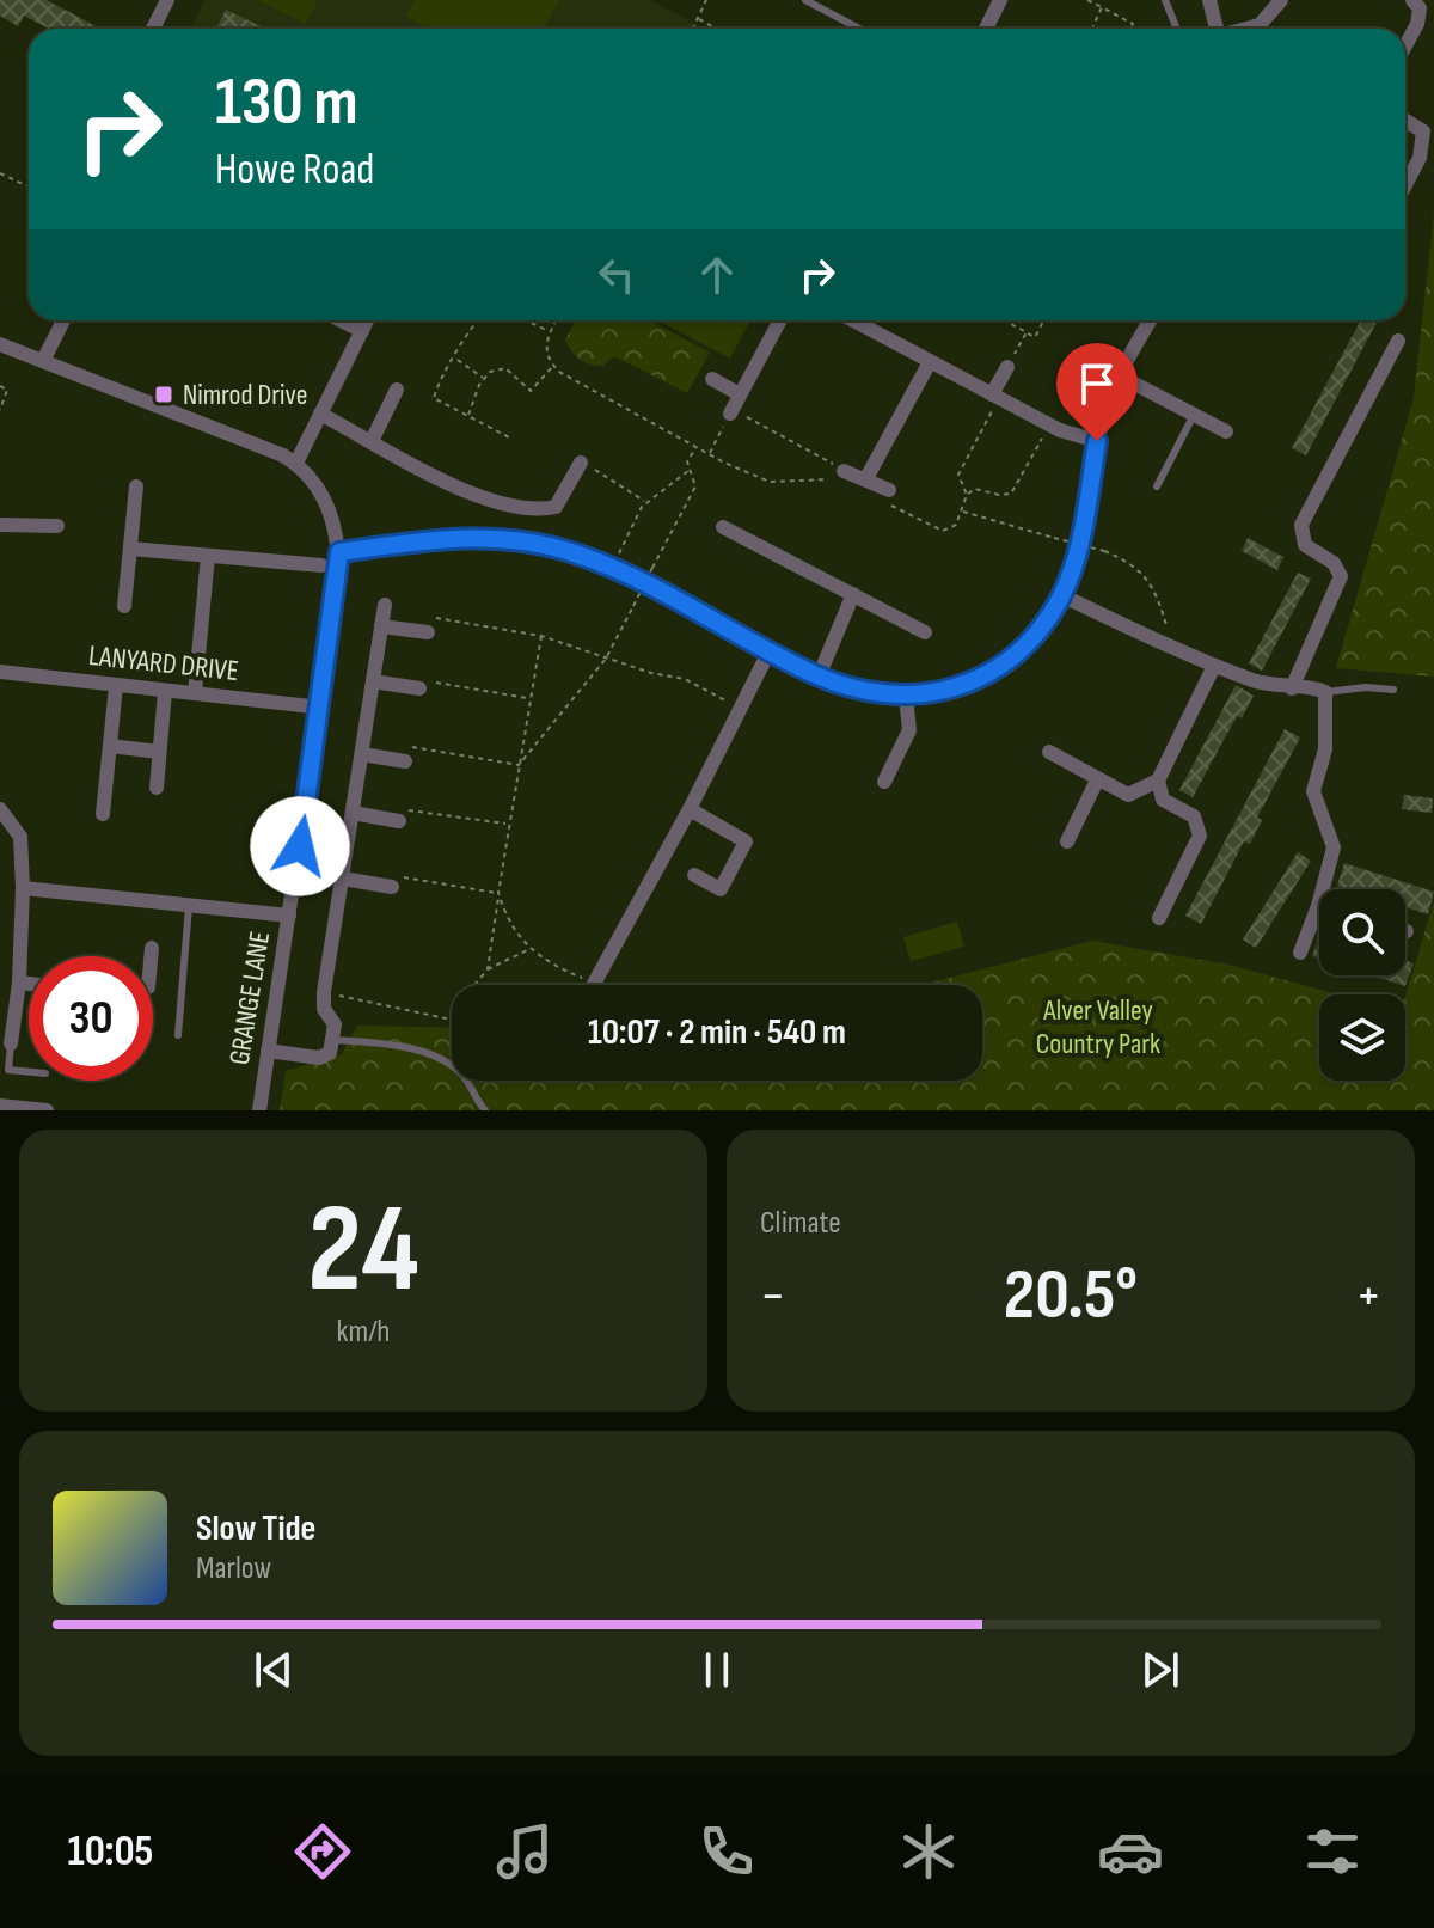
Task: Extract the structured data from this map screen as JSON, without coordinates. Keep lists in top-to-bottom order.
{
  "streets": {
    "street": ["LANYARD DRIVE", "GRANGE LANE"]
  },
  "crossings": [
    ["LANYARD DRIVE", "GRANGE LANE"]
  ],
  "parks": ["Alver Valley Country Park"],
  "places": {
    "transit": ["Nimrod Drive"]
  },
  "page": {
    "turn": ["130 m", "Howe Road"],
    "limit": "30",
    "trip": "10:07 · 2 min · 540 m",
    "tile": [
      ["24", "km/h"],
      "Climate"
    ],
    "heat": ["−", "20.5°", "+"],
    "song": ["Slow Tide", "Marlow"],
    "tabs": "10:05"
  }
}
